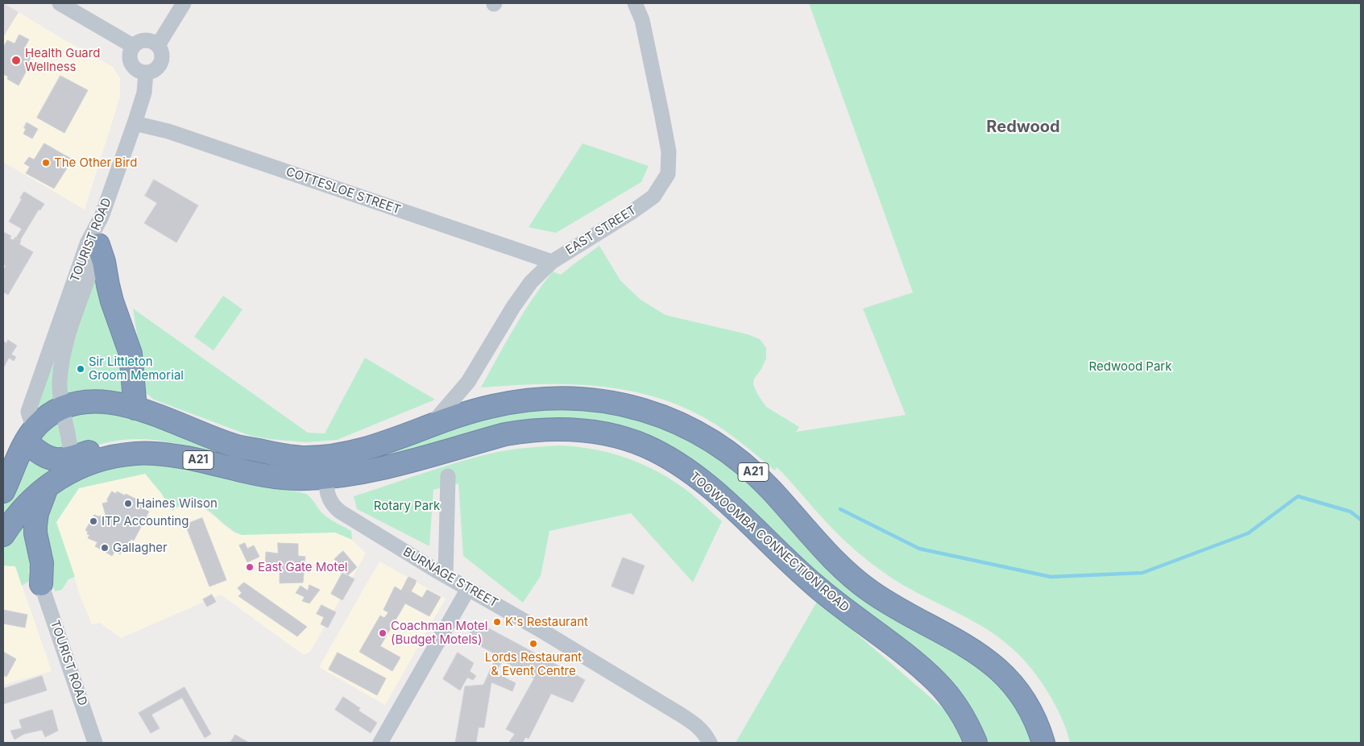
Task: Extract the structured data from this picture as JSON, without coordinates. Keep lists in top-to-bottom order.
{
  "streets": {
    "highway": ["A21", "TOOWOOMBA CONNECTION ROAD"],
    "street": [
      "COTTESLOE STREET",
      "EAST STREET",
      "TOURIST ROAD",
      "BURNAGE STREET"
    ]
  },
  "crossings": [
    ["COTTESLOE STREET", "EAST STREET"],
    ["COTTESLOE STREET", "TOURIST ROAD"],
    ["EAST STREET", "TOOWOOMBA CONNECTION ROAD"],
    ["TOURIST ROAD", "A21"],
    ["TOURIST ROAD", "TOOWOOMBA CONNECTION ROAD"],
    ["A21", "TOOWOOMBA CONNECTION ROAD"],
    ["TOOWOOMBA CONNECTION ROAD", "BURNAGE STREET"]
  ],
  "districts": ["Redwood"],
  "parks": ["Redwood Park", "Rotary Park"],
  "places": [
    "Health Guard Wellness",
    "The Other Bird",
    "Sir Littleton Groom Memorial",
    "Haines Wilson",
    "ITP Accounting",
    "Gallagher",
    "East Gate Motel",
    "K's Restaurant",
    "Coachman Motel (Budget Motels)",
    "Lords Restaurant & Event Centre"
  ]
}
